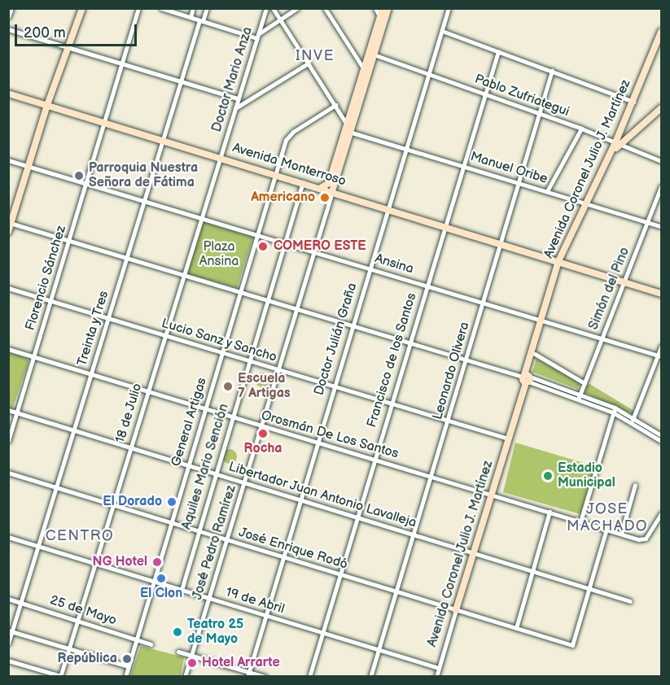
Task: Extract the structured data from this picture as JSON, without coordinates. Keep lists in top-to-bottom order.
{
  "streets": {
    "street": [
      "Doctor Mario Anza",
      "Pablo Zufriategui",
      "Avenida Monterroso",
      "Manuel Oribe",
      "Avenida Coronel Julio J. Martínez",
      "Ansina",
      "Florencio Sánchez",
      "Simón del Pino",
      "Treinta y Tres",
      "Doctor Julián Graña",
      "Lucio Sanz y Sancho",
      "Francisco de los Santos",
      "Leonardo Olivera",
      "18 de Julio",
      "General Artigas",
      "Orosmán De Los Santos",
      "Aquiles Mario Sención",
      "Libertador Juan Antonio Lavalleja",
      "José Pedro Ramírez",
      "José Enrique Rodó",
      "19 de Abril",
      "25 de Mayo"
    ]
  },
  "crossings": [
    ["Doctor Mario Anza", "Avenida Monterroso"],
    ["Doctor Mario Anza", "18 de Julio"],
    ["Pablo Zufriategui", "Avenida Coronel Julio J. Martínez"],
    ["Pablo Zufriategui", "Doctor Julián Graña"],
    ["Pablo Zufriategui", "Francisco de los Santos"],
    ["Pablo Zufriategui", "Leonardo Olivera"],
    ["Avenida Monterroso", "Avenida Coronel Julio J. Martínez"],
    ["Avenida Monterroso", "Florencio Sánchez"],
    ["Avenida Monterroso", "Simón del Pino"],
    ["Avenida Monterroso", "Treinta y Tres"],
    ["Avenida Monterroso", "Doctor Julián Graña"],
    ["Avenida Monterroso", "Francisco de los Santos"],
    ["Avenida Monterroso", "Leonardo Olivera"],
    ["Avenida Monterroso", "18 de Julio"],
    ["Avenida Monterroso", "General Artigas"],
    ["Avenida Monterroso", "Aquiles Mario Sención"],
    ["Avenida Monterroso", "José Pedro Ramírez"],
    ["Manuel Oribe", "Avenida Coronel Julio J. Martínez"],
    ["Manuel Oribe", "Simón del Pino"],
    ["Manuel Oribe", "Doctor Julián Graña"],
    ["Manuel Oribe", "Francisco de los Santos"],
    ["Manuel Oribe", "Leonardo Olivera"],
    ["Avenida Coronel Julio J. Martínez", "Ansina"],
    ["Avenida Coronel Julio J. Martínez", "Lucio Sanz y Sancho"],
    ["Avenida Coronel Julio J. Martínez", "Orosmán De Los Santos"],
    ["Avenida Coronel Julio J. Martínez", "Libertador Juan Antonio Lavalleja"],
    ["Avenida Coronel Julio J. Martínez", "José Enrique Rodó"],
    ["Avenida Coronel Julio J. Martínez", "19 de Abril"],
    ["Ansina", "Florencio Sánchez"],
    ["Ansina", "Simón del Pino"],
    ["Ansina", "Treinta y Tres"],
    ["Ansina", "Doctor Julián Graña"],
    ["Ansina", "Francisco de los Santos"],
    ["Ansina", "Leonardo Olivera"],
    ["Ansina", "18 de Julio"],
    ["Ansina", "General Artigas"],
    ["Ansina", "Aquiles Mario Sención"],
    ["Ansina", "José Pedro Ramírez"],
    ["Florencio Sánchez", "Lucio Sanz y Sancho"],
    ["Florencio Sánchez", "Orosmán De Los Santos"],
    ["Florencio Sánchez", "Libertador Juan Antonio Lavalleja"],
    ["Treinta y Tres", "Lucio Sanz y Sancho"],
    ["Treinta y Tres", "Orosmán De Los Santos"],
    ["Treinta y Tres", "Libertador Juan Antonio Lavalleja"],
    ["Treinta y Tres", "José Enrique Rodó"],
    ["Treinta y Tres", "19 de Abril"],
    ["Treinta y Tres", "25 de Mayo"],
    ["Doctor Julián Graña", "Lucio Sanz y Sancho"],
    ["Doctor Julián Graña", "Orosmán De Los Santos"],
    ["Doctor Julián Graña", "Libertador Juan Antonio Lavalleja"],
    ["Doctor Julián Graña", "José Enrique Rodó"],
    ["Doctor Julián Graña", "19 de Abril"],
    ["Lucio Sanz y Sancho", "Francisco de los Santos"],
    ["Lucio Sanz y Sancho", "Leonardo Olivera"],
    ["Lucio Sanz y Sancho", "18 de Julio"],
    ["Lucio Sanz y Sancho", "General Artigas"],
    ["Lucio Sanz y Sancho", "Aquiles Mario Sención"],
    ["Lucio Sanz y Sancho", "José Pedro Ramírez"],
    ["Francisco de los Santos", "Orosmán De Los Santos"],
    ["Francisco de los Santos", "Libertador Juan Antonio Lavalleja"],
    ["Francisco de los Santos", "José Enrique Rodó"],
    ["Francisco de los Santos", "19 de Abril"],
    ["Leonardo Olivera", "Orosmán De Los Santos"],
    ["Leonardo Olivera", "Libertador Juan Antonio Lavalleja"],
    ["Leonardo Olivera", "José Enrique Rodó"],
    ["Leonardo Olivera", "19 de Abril"],
    ["18 de Julio", "Orosmán De Los Santos"],
    ["18 de Julio", "Libertador Juan Antonio Lavalleja"],
    ["18 de Julio", "José Enrique Rodó"],
    ["18 de Julio", "19 de Abril"],
    ["18 de Julio", "25 de Mayo"],
    ["General Artigas", "Orosmán De Los Santos"],
    ["General Artigas", "Libertador Juan Antonio Lavalleja"],
    ["General Artigas", "José Enrique Rodó"],
    ["General Artigas", "19 de Abril"],
    ["General Artigas", "25 de Mayo"],
    ["Orosmán De Los Santos", "Aquiles Mario Sención"],
    ["Orosmán De Los Santos", "José Pedro Ramírez"],
    ["Aquiles Mario Sención", "Libertador Juan Antonio Lavalleja"],
    ["Aquiles Mario Sención", "José Enrique Rodó"],
    ["Aquiles Mario Sención", "19 de Abril"],
    ["Libertador Juan Antonio Lavalleja", "José Pedro Ramírez"],
    ["Libertador Juan Antonio Lavalleja", "José Enrique Rodó"],
    ["José Pedro Ramírez", "José Enrique Rodó"],
    ["José Pedro Ramírez", "19 de Abril"]
  ],
  "districts": ["INVE", "JOSE MACHADO", "CENTRO"],
  "parks": ["Plaza Ansina"],
  "places": [
    "Parroquia Nuestra Señora de Fátima",
    "Americano",
    "COMERO ESTE",
    "Escuela 7 Artigas",
    "Rocha",
    "Estadio Municipal",
    "El Dorado",
    "NG Hotel",
    "El Clon",
    "Teatro 25 de Mayo",
    "República",
    "Hotel Arrarte"
  ],
  "scale_bar": "200 m"
}
